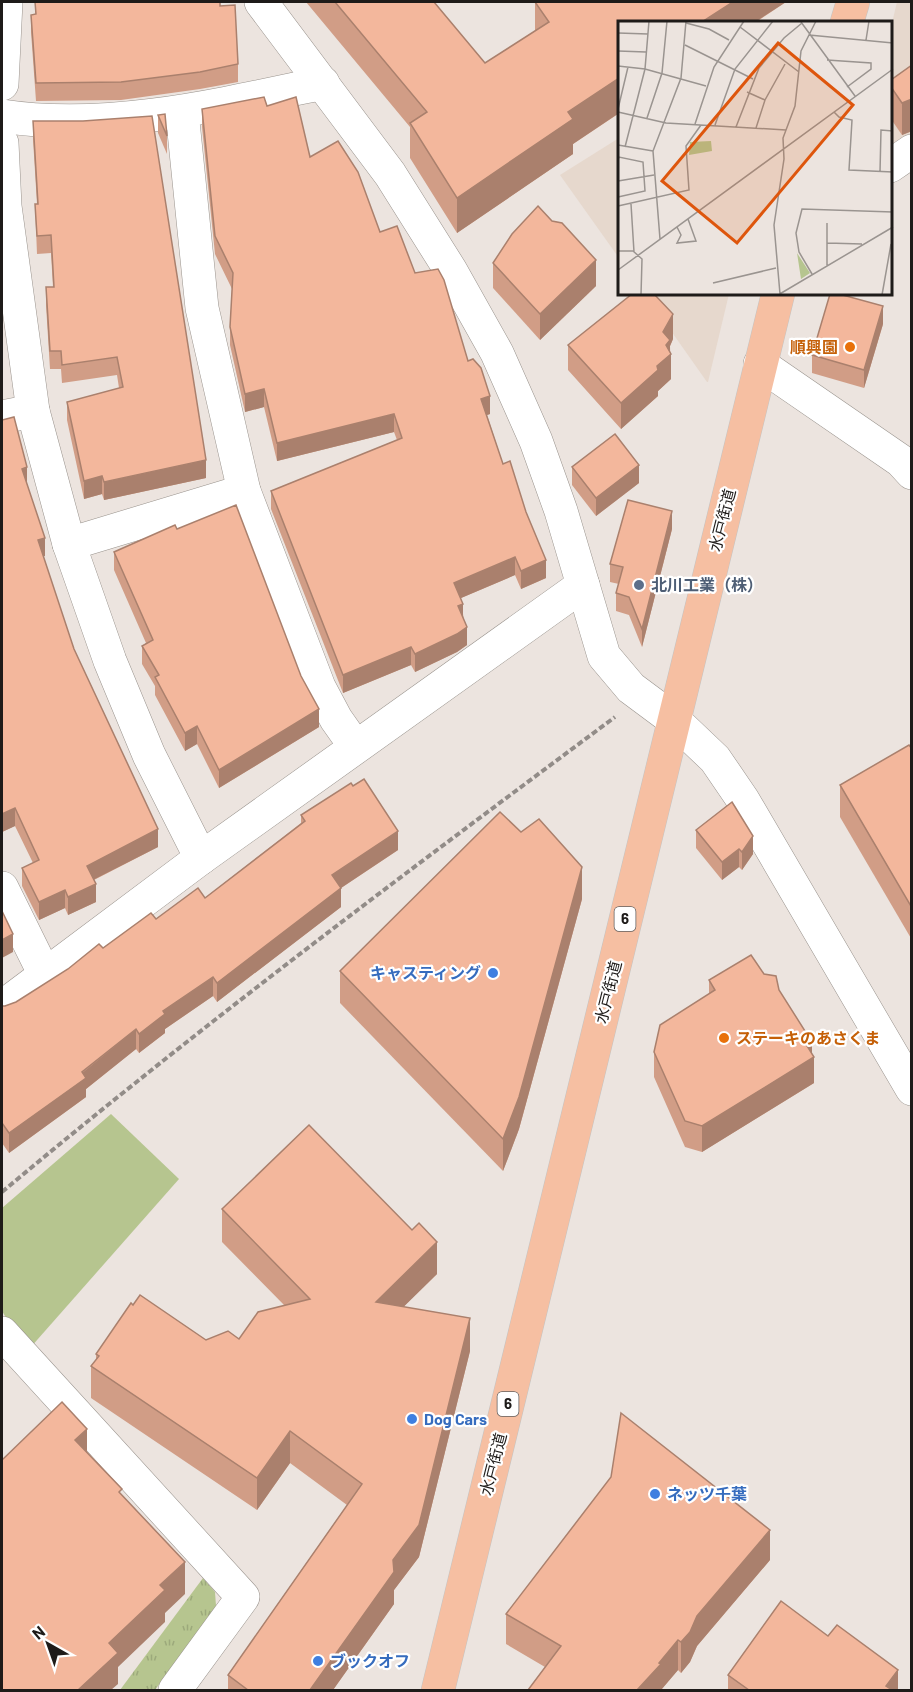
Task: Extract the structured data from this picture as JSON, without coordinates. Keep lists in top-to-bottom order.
{
  "streets": {
    "highway": ["水戸街道", "6"]
  },
  "places": [
    "順興園",
    "北川工業（株）",
    "キャスティング",
    "ステーキのあさくま",
    "Dog Cars",
    "ネッツ千葉",
    "ブックオフ"
  ],
  "north": "top left"
}
